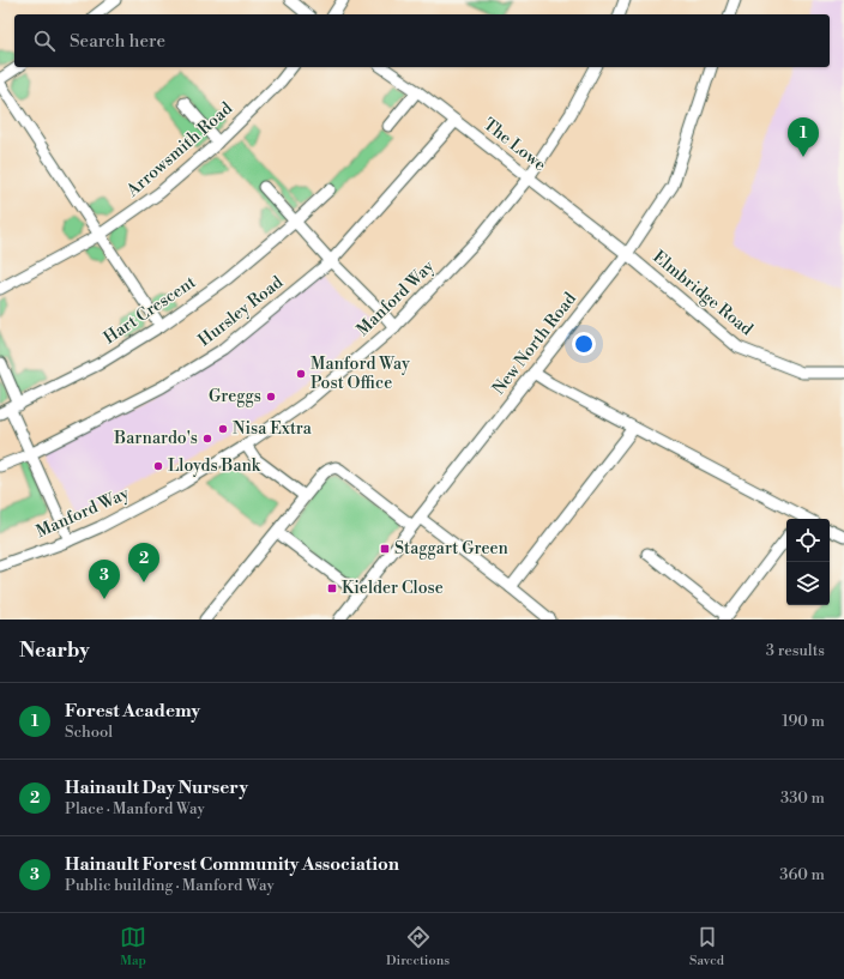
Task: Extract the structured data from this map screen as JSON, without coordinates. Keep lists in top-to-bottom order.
{
  "streets": {
    "street": [
      "The Lowe",
      "Arrowsmith Road",
      "Elmbridge Road",
      "Manford Way",
      "Hart Crescent",
      "Hursley Road",
      "New North Road"
    ]
  },
  "crossings": [
    ["The Lowe", "Elmbridge Road"],
    ["The Lowe", "Manford Way"],
    ["The Lowe", "Hursley Road"],
    ["The Lowe", "New North Road"],
    ["Elmbridge Road", "New North Road"]
  ],
  "places": {
    "other": [
      "Manford Way Post Office",
      "Greggs",
      "Nisa Extra",
      "Barnardo's",
      "Lloyds Bank"
    ],
    "transit": ["Staggart Green", "Kielder Close"]
  },
  "page": {
    "search": "Search here",
    "pins": ["1", "2", "3"],
    "heading": ["Nearby", "3 results"],
    "list": [
      {
        "mark": "1",
        "name": "Forest Academy",
        "note": "School",
        "value": "190 m"
      },
      {
        "mark": "2",
        "name": "Hainault Day Nursery",
        "note": "Place · Manford Way",
        "value": "330 m"
      },
      {
        "mark": "3",
        "name": "Hainault Forest Community Association",
        "note": "Public building · Manford Way",
        "value": "360 m"
      }
    ],
    "nav": ["Map", "Directions", "Saved"]
  }
}
